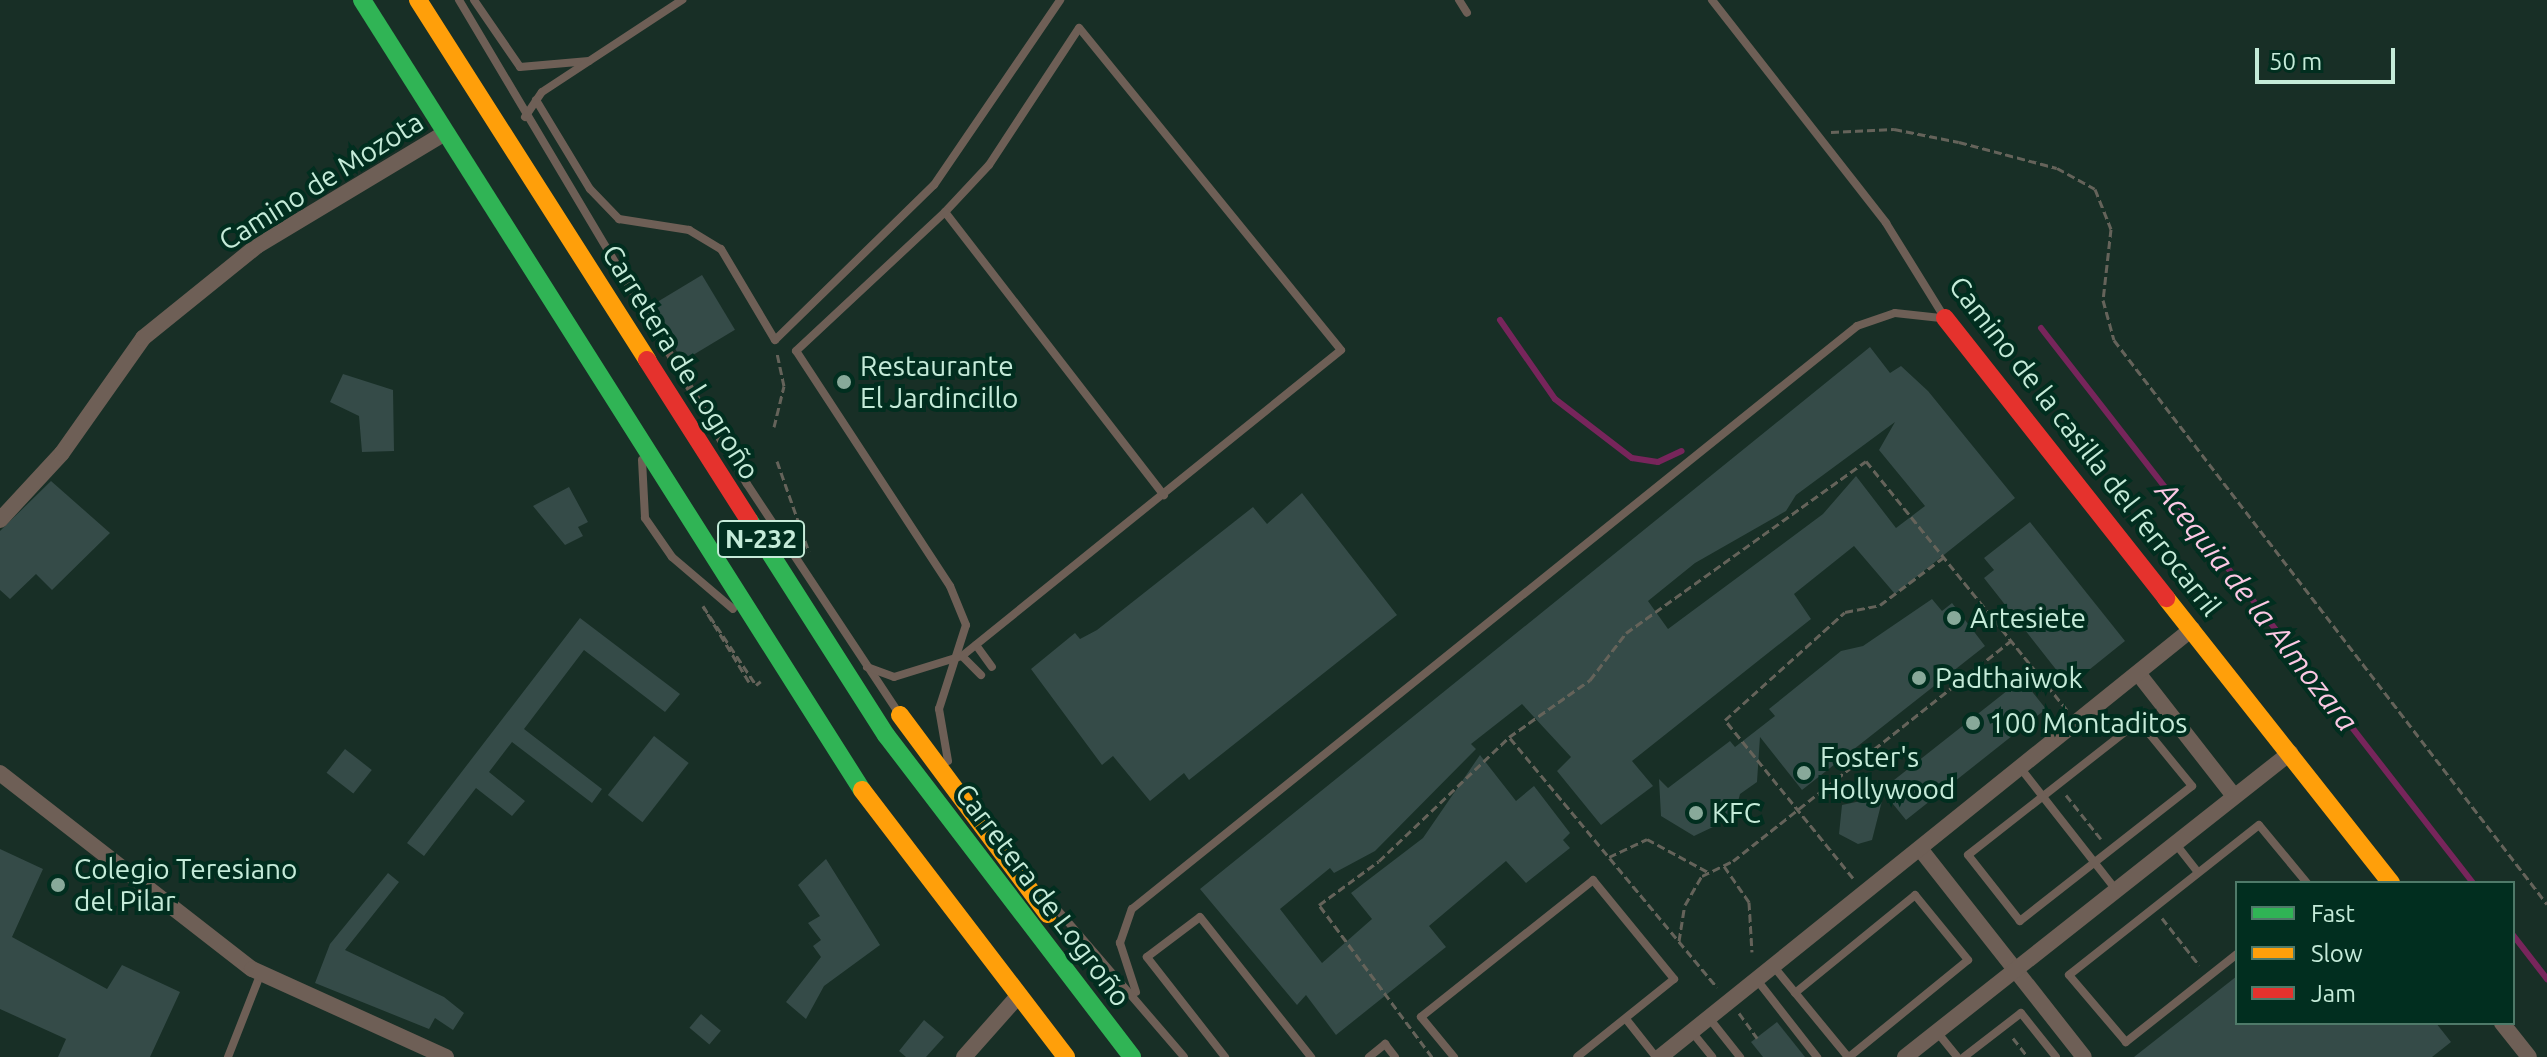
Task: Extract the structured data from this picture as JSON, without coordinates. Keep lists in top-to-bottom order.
{
  "streets": {
    "main road": ["Carretera de Logroño", "Camino de la casilla del ferrocarril", "N-232"],
    "street": ["Camino de Mozota"]
  },
  "crossings": [
    ["Camino de Mozota", "N-232"]
  ],
  "water": ["Acequia de la Almozara"],
  "places": [
    "Restaurante El Jardincillo",
    "Artesiete",
    "Padthaiwok",
    "100 Montaditos",
    "Foster's Hollywood",
    "KFC",
    "Colegio Teresiano del Pilar"
  ],
  "legend": ["Fast", "Slow", "Jam"],
  "scale_bar": "50 m"
}
